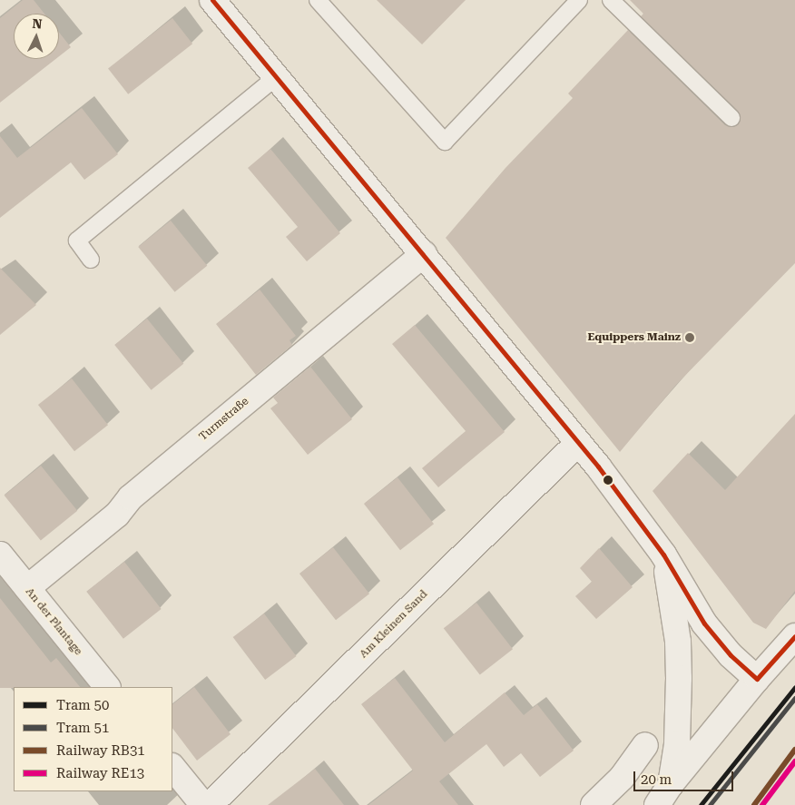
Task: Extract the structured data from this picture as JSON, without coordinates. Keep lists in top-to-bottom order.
{
  "streets": {
    "street": ["Turmstraße", "An der Plantage", "Am Kleinen Sand"]
  },
  "crossings": [
    ["Turmstraße", "An der Plantage"]
  ],
  "places": ["Equippers Mainz"],
  "lines": [
    "tram line 50",
    "tram line 51",
    "rail line RB31",
    "rail line RE13"
  ],
  "legend": [
    "Tram 50",
    "Tram 51",
    "Railway RB31",
    "Railway RE13"
  ],
  "scale_bar": "20 m",
  "north": "top"
}
